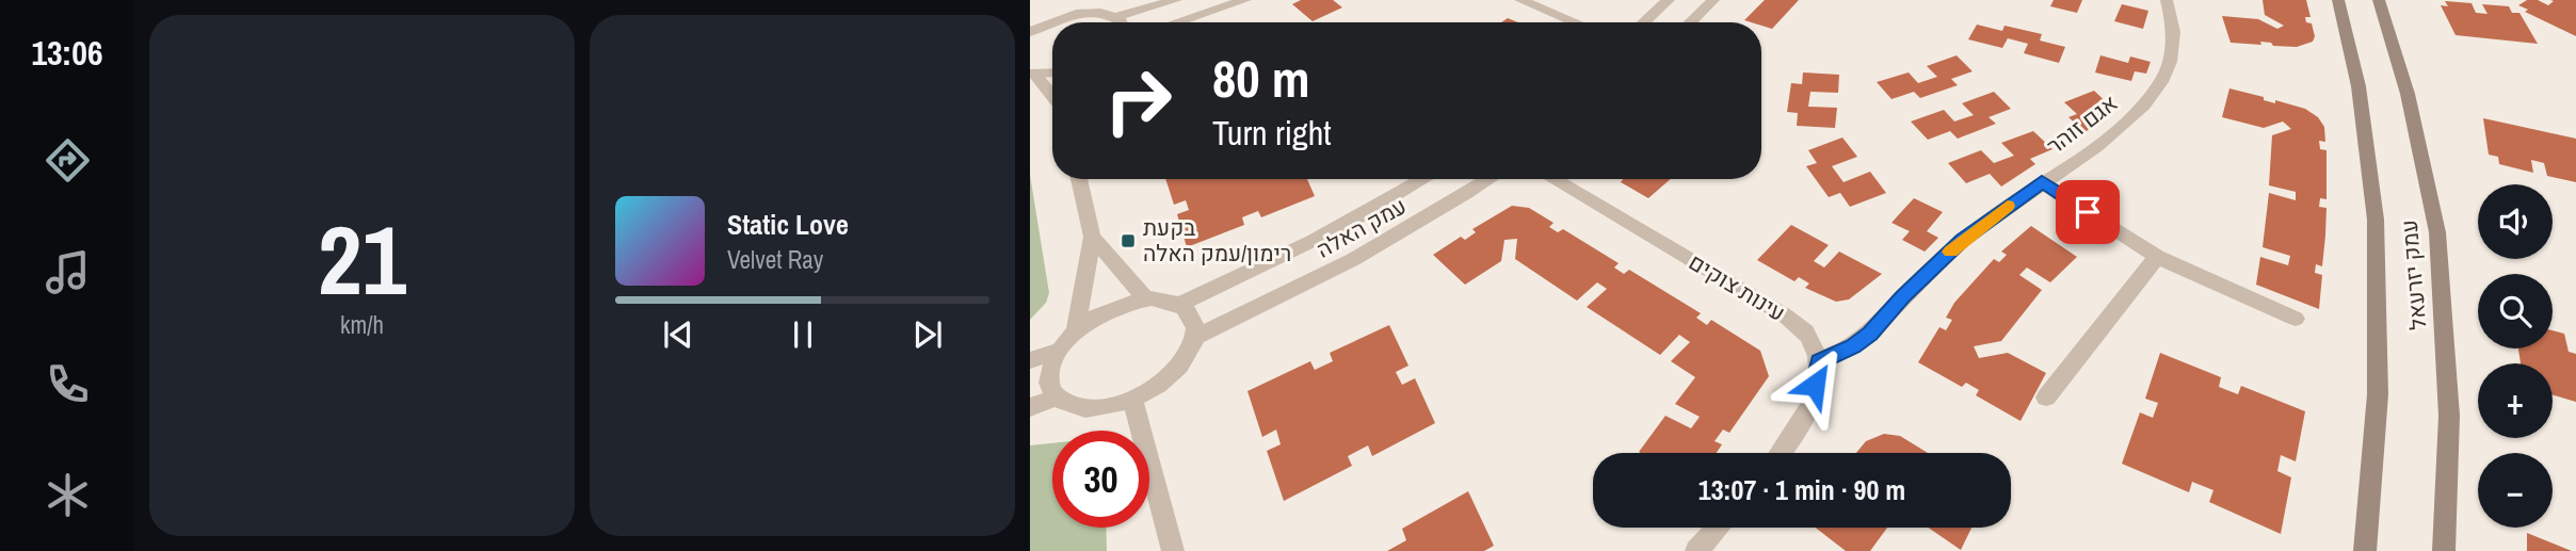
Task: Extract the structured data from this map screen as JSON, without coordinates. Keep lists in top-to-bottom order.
{
  "streets": {
    "main road": ["עמק יזרעאל"],
    "street": ["אגם זוהר", "עמק האלה", "עינות צוקים"]
  },
  "crossings": [
    ["אגם זוהר", "עינות צוקים"]
  ],
  "places": {
    "transit": ["בקעת רימון/עמק האלה"]
  },
  "page": {
    "tabs": "13:06",
    "tile": ["21", "km/h"],
    "turn": ["80 m", "Turn right"],
    "map_buttons": ["+", "−"],
    "song": ["Static Love", "Velvet Ray"],
    "limit": "30",
    "trip": "13:07 · 1 min · 90 m"
  }
}
